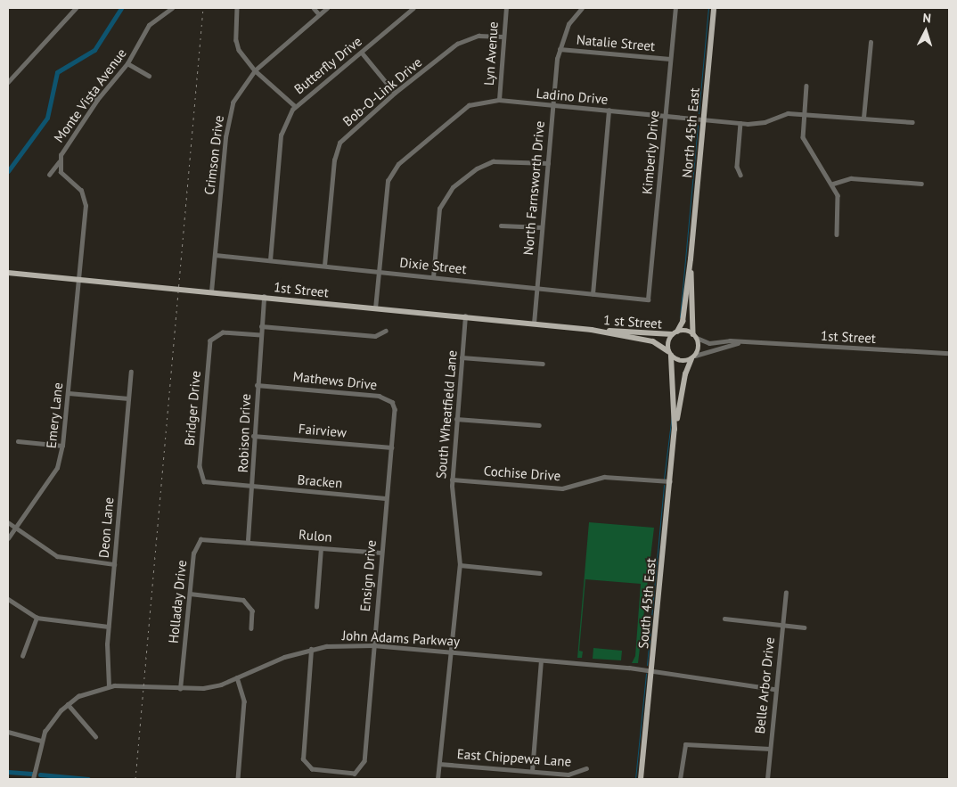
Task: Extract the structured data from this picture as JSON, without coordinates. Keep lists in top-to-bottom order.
{
  "streets": {
    "main road": [
      "North 45th East",
      "1st Street",
      "1 st Street",
      "South 45th East"
    ],
    "street": [
      "Natalie Street",
      "Lyn Avenue",
      "Butterfly Drive",
      "Bob-O-Link Drive",
      "Monte Vista Avenue",
      "Ladino Drive",
      "Kimberly Drive",
      "Crimson Drive",
      "North Farnsworth Drive",
      "Dixie Street",
      "Mathews Drive",
      "Bridger Drive",
      "South Wheatfield Lane",
      "Emery Lane",
      "Fairview",
      "Robison Drive",
      "Cochise Drive",
      "Bracken",
      "Deon Lane",
      "Rulon",
      "Ensign Drive",
      "Holladay Drive",
      "John Adams Parkway",
      "Belle Arbor Drive",
      "East Chippewa Lane"
    ]
  },
  "crossings": [
    ["Natalie Street", "Kimberly Drive"],
    ["Natalie Street", "North Farnsworth Drive"],
    ["Lyn Avenue", "Bob-O-Link Drive"],
    ["Lyn Avenue", "Ladino Drive"],
    ["Butterfly Drive", "Dixie Street"],
    ["Bob-O-Link Drive", "Dixie Street"],
    ["Monte Vista Avenue", "1st Street"],
    ["Monte Vista Avenue", "Emery Lane"],
    ["Ladino Drive", "North 45th East"],
    ["Ladino Drive", "Kimberly Drive"],
    ["Ladino Drive", "North Farnsworth Drive"],
    ["Ladino Drive", "Dixie Street"],
    ["Ladino Drive", "1st Street"],
    ["North 45th East", "1st Street"],
    ["North 45th East", "1 st Street"],
    ["North 45th East", "South 45th East"],
    ["Kimberly Drive", "Dixie Street"],
    ["Crimson Drive", "Dixie Street"],
    ["Crimson Drive", "1st Street"],
    ["North Farnsworth Drive", "Dixie Street"],
    ["North Farnsworth Drive", "1st Street"],
    ["1st Street", "1 st Street"],
    ["1st Street", "South Wheatfield Lane"],
    ["1st Street", "Emery Lane"],
    ["1st Street", "Robison Drive"],
    ["1st Street", "South 45th East"],
    ["1 st Street", "South 45th East"],
    ["Mathews Drive", "Robison Drive"],
    ["Mathews Drive", "Ensign Drive"],
    ["Bridger Drive", "Robison Drive"],
    ["Bridger Drive", "Bracken"],
    ["South Wheatfield Lane", "Cochise Drive"],
    ["South Wheatfield Lane", "John Adams Parkway"],
    ["South Wheatfield Lane", "East Chippewa Lane"],
    ["Fairview", "Robison Drive"],
    ["Fairview", "Ensign Drive"],
    ["Robison Drive", "Bracken"],
    ["Robison Drive", "Rulon"],
    ["Robison Drive", "Holladay Drive"],
    ["Cochise Drive", "South 45th East"],
    ["Bracken", "Ensign Drive"],
    ["Deon Lane", "John Adams Parkway"],
    ["Rulon", "Ensign Drive"],
    ["Rulon", "Holladay Drive"],
    ["Ensign Drive", "John Adams Parkway"],
    ["Holladay Drive", "John Adams Parkway"],
    ["South 45th East", "John Adams Parkway"],
    ["John Adams Parkway", "Belle Arbor Drive"]
  ],
  "north": "top"
}
